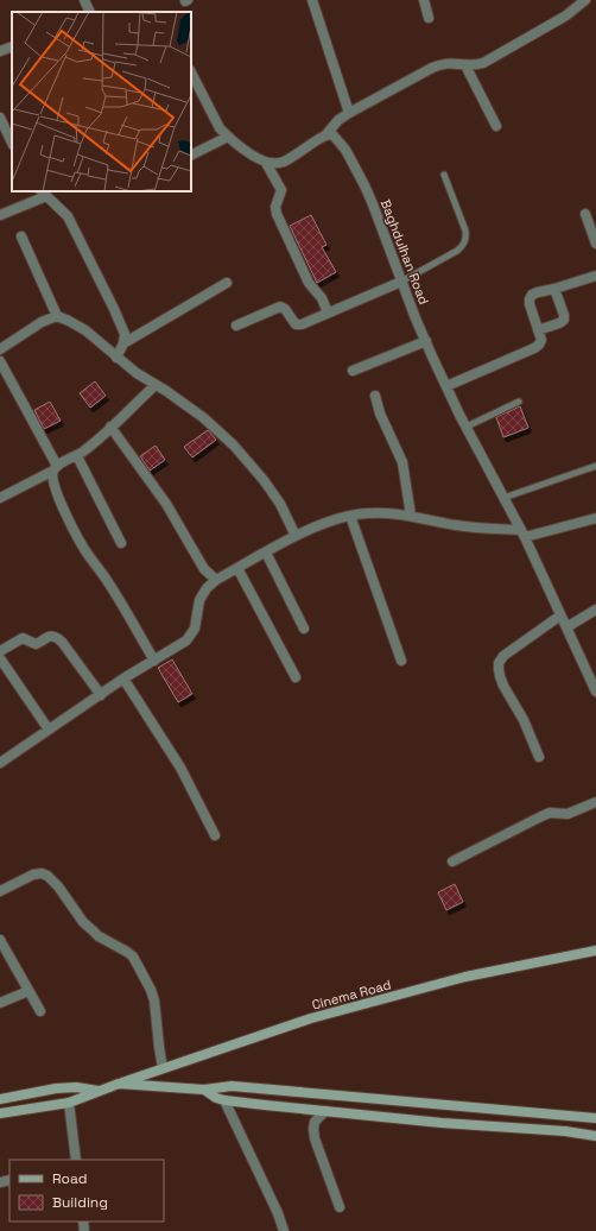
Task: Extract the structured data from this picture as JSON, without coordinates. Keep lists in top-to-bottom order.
{
  "streets": {
    "main road": ["Cinema Road"],
    "street": ["Baghdulhan Road"]
  },
  "legend": ["Road", "Building"]
}
